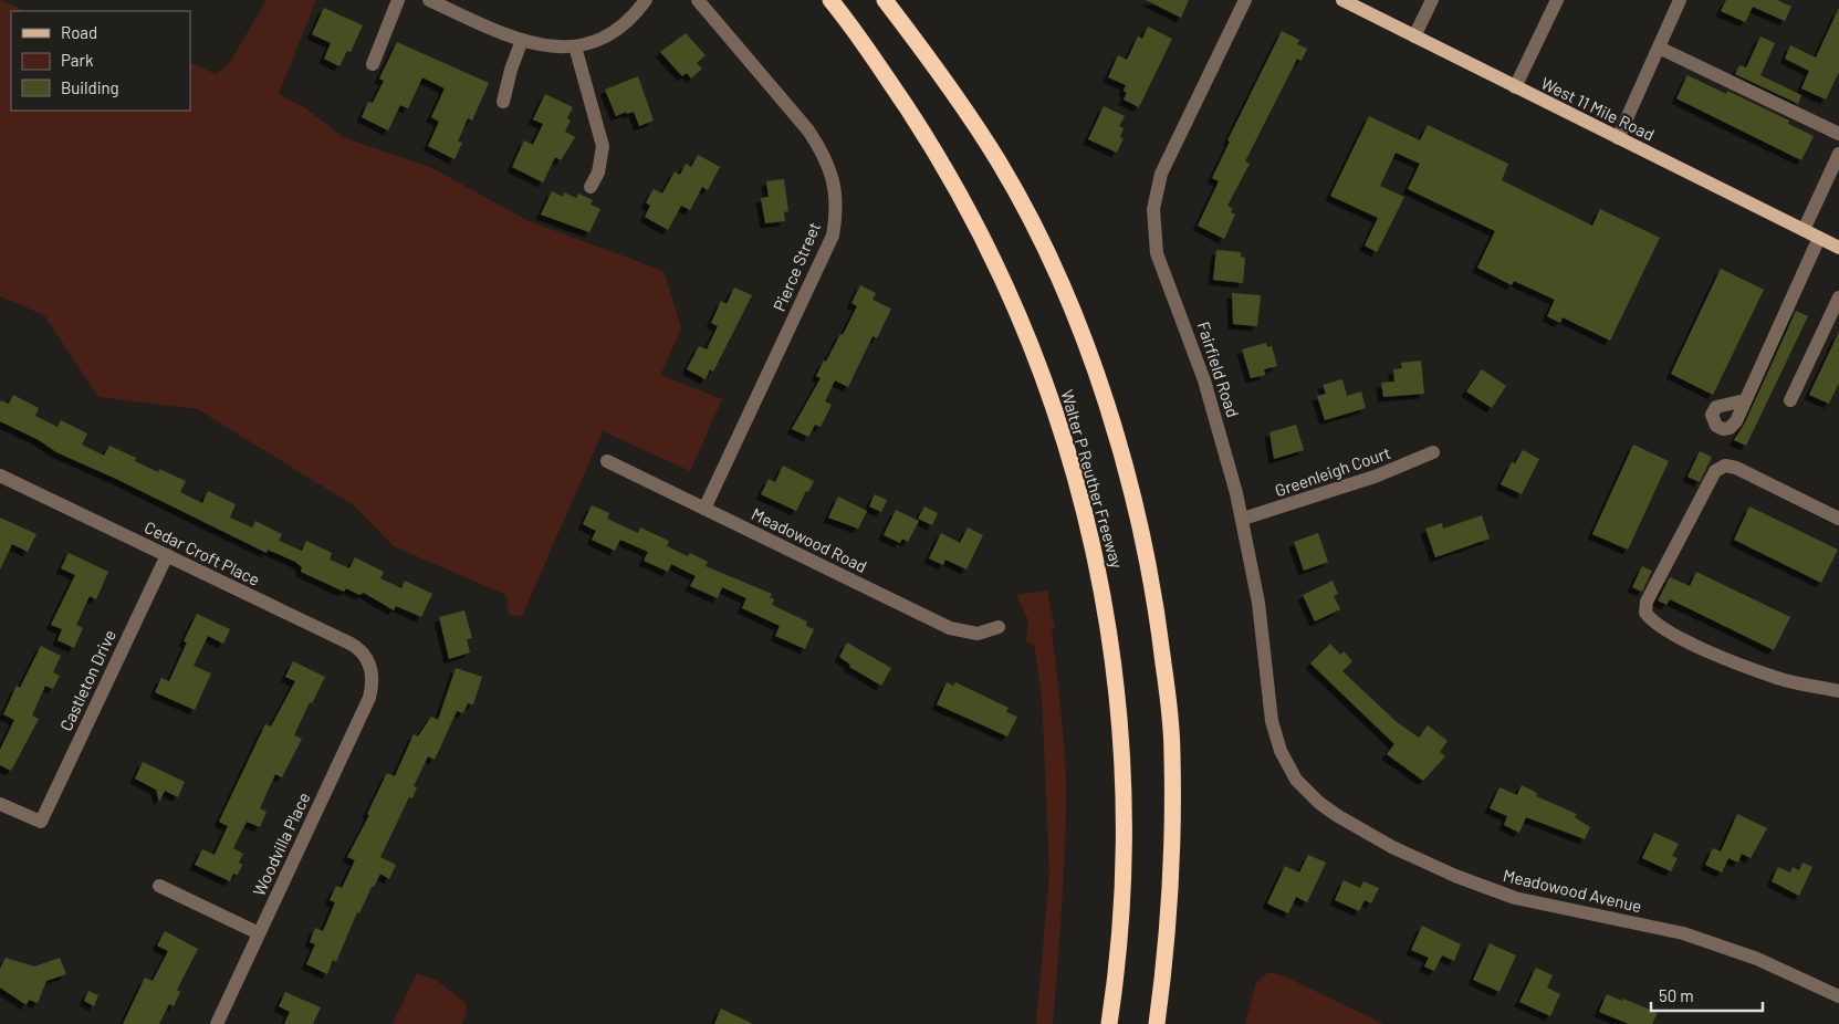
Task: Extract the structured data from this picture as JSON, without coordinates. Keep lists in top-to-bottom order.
{
  "streets": {
    "highway": ["Walter P Reuther Freeway"],
    "main road": ["West 11 Mile Road"],
    "street": [
      "Pierce Street",
      "Fairfield Road",
      "Greenleigh Court",
      "Meadowood Road",
      "Cedar Croft Place",
      "Castleton Drive",
      "Woodvilla Place",
      "Meadowood Avenue"
    ]
  },
  "crossings": [
    ["Pierce Street", "Meadowood Road"],
    ["Fairfield Road", "Greenleigh Court"],
    ["Fairfield Road", "Meadowood Avenue"],
    ["Cedar Croft Place", "Castleton Drive"],
    ["Cedar Croft Place", "Woodvilla Place"]
  ],
  "legend": ["Road", "Park", "Building"],
  "scale_bar": "50 m"
}
